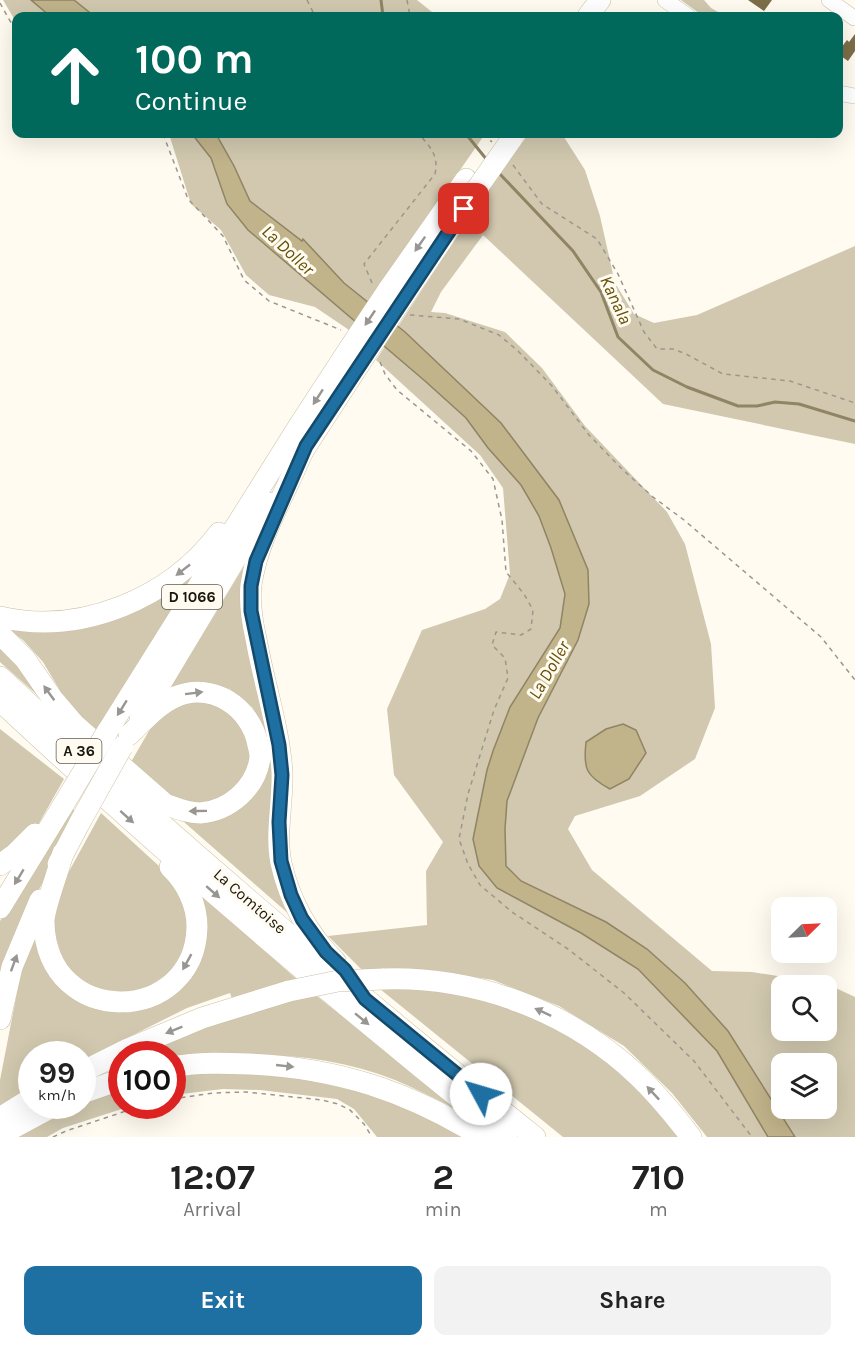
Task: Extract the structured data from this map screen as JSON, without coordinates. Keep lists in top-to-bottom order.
{
  "streets": {
    "highway": ["D 1066", "A 36", "La Comtoise"]
  },
  "water": ["La Doller", "Kanala"],
  "north": "top right",
  "page": {
    "turn": ["100 m", "Continue"],
    "speed": "99 km/h",
    "limit": "100",
    "eta": [
      "12:07",
      "Arrival",
      "2",
      "min",
      "710",
      "m"
    ],
    "buttons": ["Exit", "Share"]
  }
}
